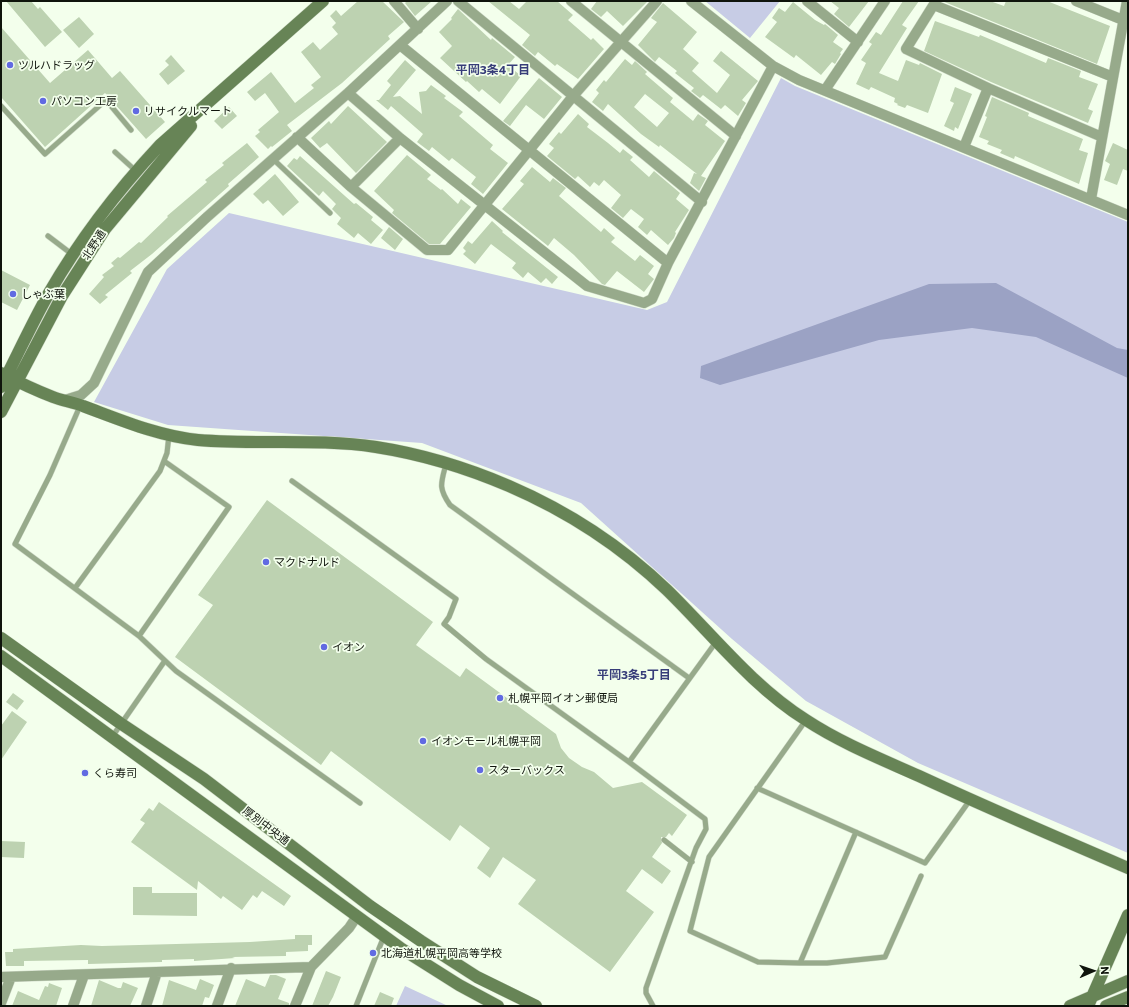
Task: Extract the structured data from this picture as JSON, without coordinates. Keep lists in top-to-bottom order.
{
  "streets": {
    "street": ["北野通", "厚別中央通"]
  },
  "districts": ["平岡3条4丁目", "平岡3条5丁目"],
  "places": [
    "ツルハドラッグ",
    "パソコン工房",
    "リサイクルマート",
    "しゃぶ葉",
    "マクドナルド",
    "イオン",
    "札幌平岡イオン郵便局",
    "イオンモール札幌平岡",
    "スターバックス",
    "くら寿司",
    "北海道札幌平岡高等学校"
  ],
  "north": "right"
}
